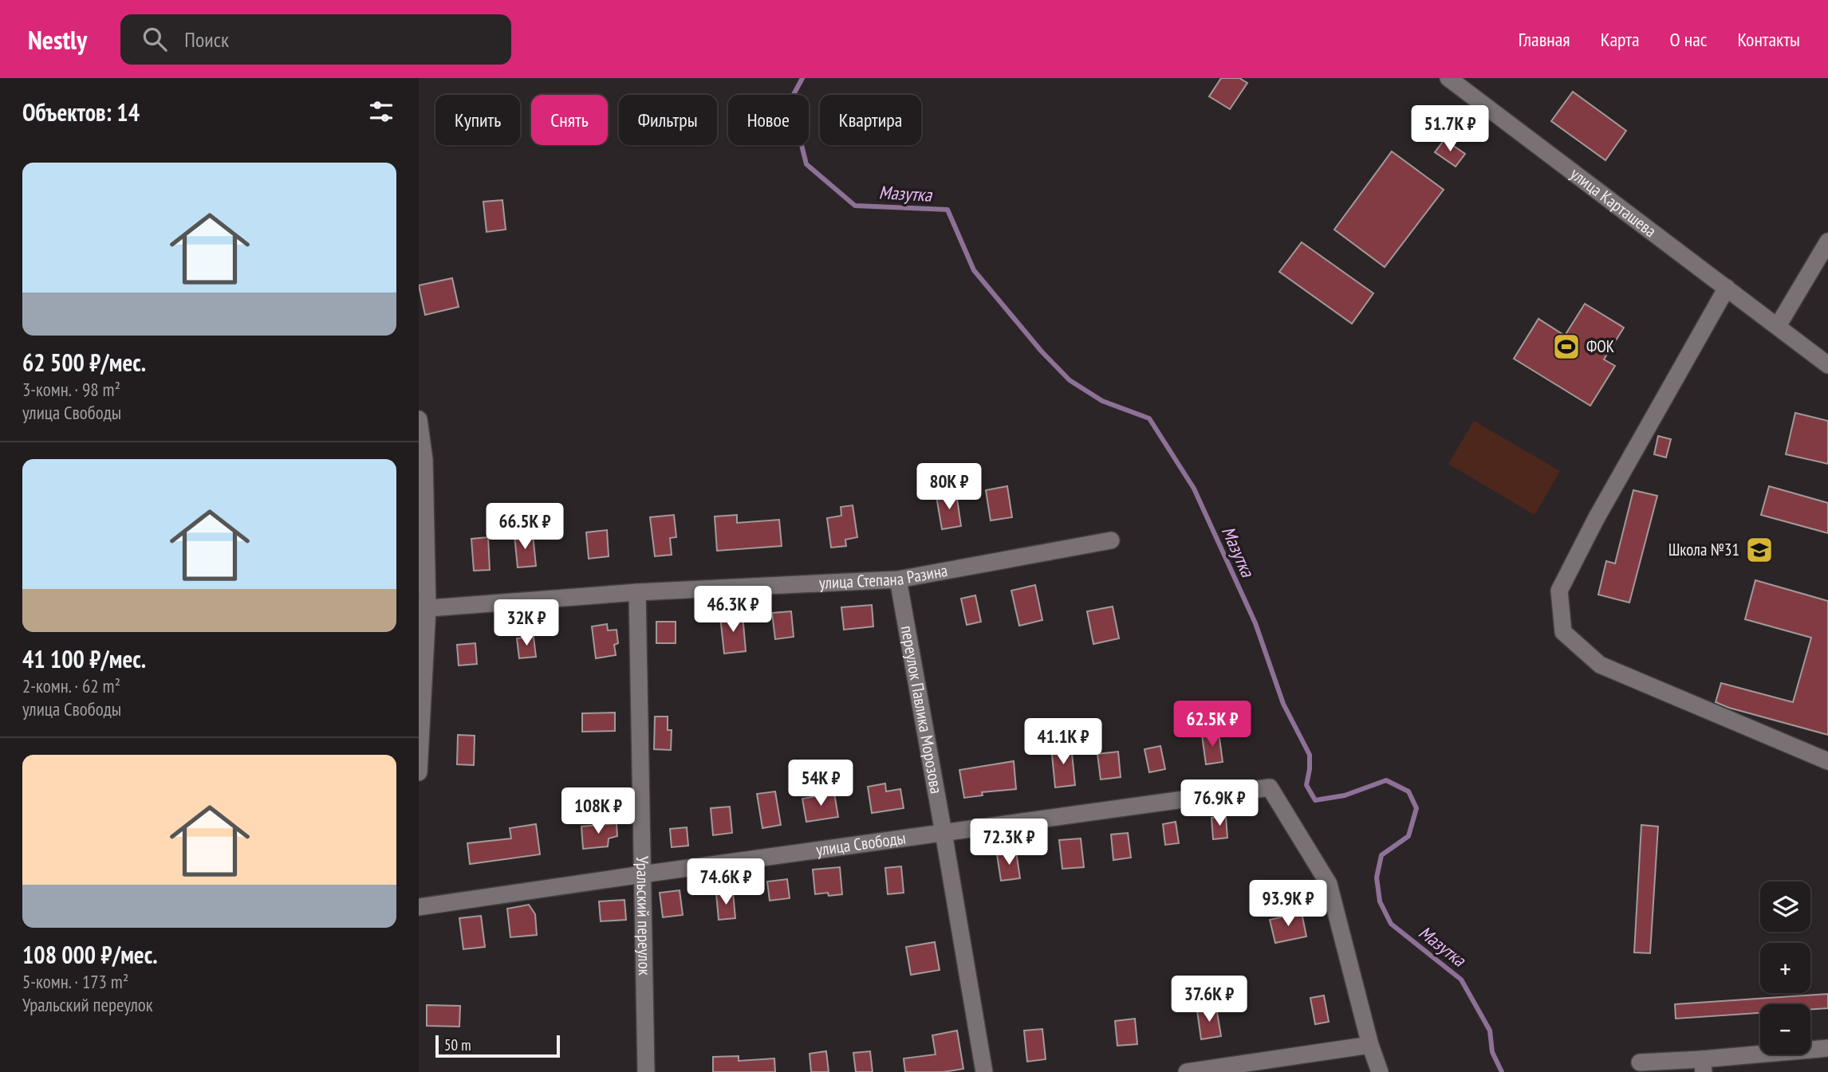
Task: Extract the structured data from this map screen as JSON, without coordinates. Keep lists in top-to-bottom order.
{
  "streets": {
    "street": [
      "улица Карташева",
      "улица Степана Разина",
      "переулок Павлика Морозова",
      "улица Свободы",
      "Уральский переулок"
    ]
  },
  "crossings": [
    ["улица Степана Разина", "переулок Павлика Морозова"],
    ["улица Степана Разина", "Уральский переулок"],
    ["переулок Павлика Морозова", "улица Свободы"],
    ["улица Свободы", "Уральский переулок"]
  ],
  "water": ["Мазутка"],
  "places": {
    "sports": ["ФОК"],
    "school or university": ["Школа №31"]
  },
  "scale_bar": "50 m",
  "page": {
    "header": "Nestly",
    "search": "Поиск",
    "nav": [
      "Главная",
      "Карта",
      "О нас",
      "Контакты"
    ],
    "heading": "Объектов: 14",
    "chip": [
      "Купить",
      "Снять",
      "Фильтры",
      "Новое",
      "Квартира"
    ],
    "price": [
      "51.7K ₽",
      "80K ₽",
      "66.5K ₽",
      "46.3K ₽",
      "32K ₽",
      "62.5K ₽",
      "41.1K ₽",
      "54K ₽",
      "76.9K ₽",
      "108K ₽",
      "72.3K ₽",
      "74.6K ₽",
      "93.9K ₽",
      "37.6K ₽"
    ],
    "list": [
      {
        "name": "62 500 ₽/мес.",
        "note": "3-комн. · 98 m² · улица Свободы"
      },
      {
        "name": "41 100 ₽/мес.",
        "note": "2-комн. · 62 m² · улица Свободы"
      },
      {
        "name": "108 000 ₽/мес.",
        "note": "5-комн. · 173 m² · Уральский переулок"
      }
    ],
    "map_buttons": ["+", "−"],
    "scale": "50 m"
  }
}
